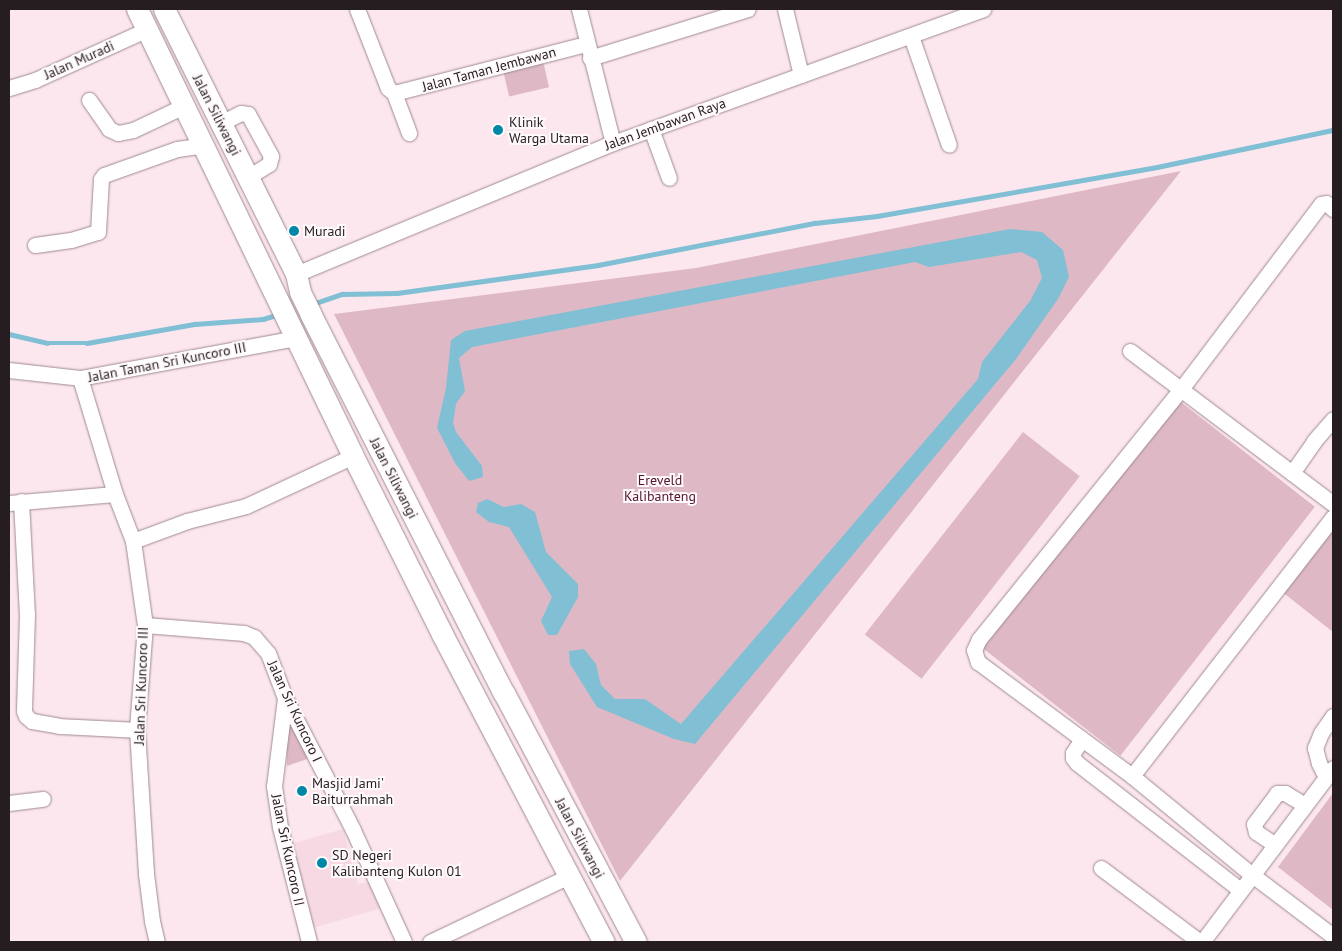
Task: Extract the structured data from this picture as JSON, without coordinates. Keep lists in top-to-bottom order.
{
  "streets": {
    "highway": ["Jalan Siliwangi"],
    "street": [
      "Jalan Muradi",
      "Jalan Taman Jembawan",
      "Jalan Jembawan Raya",
      "Jalan Taman Sri Kuncoro III",
      "Jalan Sri Kuncoro III",
      "Jalan Sri Kuncoro I",
      "Jalan Sri Kuncoro II"
    ]
  },
  "crossings": [
    ["Jalan Muradi", "Jalan Siliwangi"],
    ["Jalan Siliwangi", "Jalan Jembawan Raya"],
    ["Jalan Siliwangi", "Jalan Taman Sri Kuncoro III"],
    ["Jalan Taman Sri Kuncoro III", "Jalan Sri Kuncoro III"],
    ["Jalan Sri Kuncoro III", "Jalan Sri Kuncoro I"],
    ["Jalan Sri Kuncoro I", "Jalan Sri Kuncoro II"]
  ],
  "parks": ["Ereveld Kalibanteng"],
  "places": [
    "Klinik Warga Utama",
    "Muradi",
    "Masjid Jami' Baiturrahmah",
    "SD Negeri Kalibanteng Kulon 01"
  ]
}
